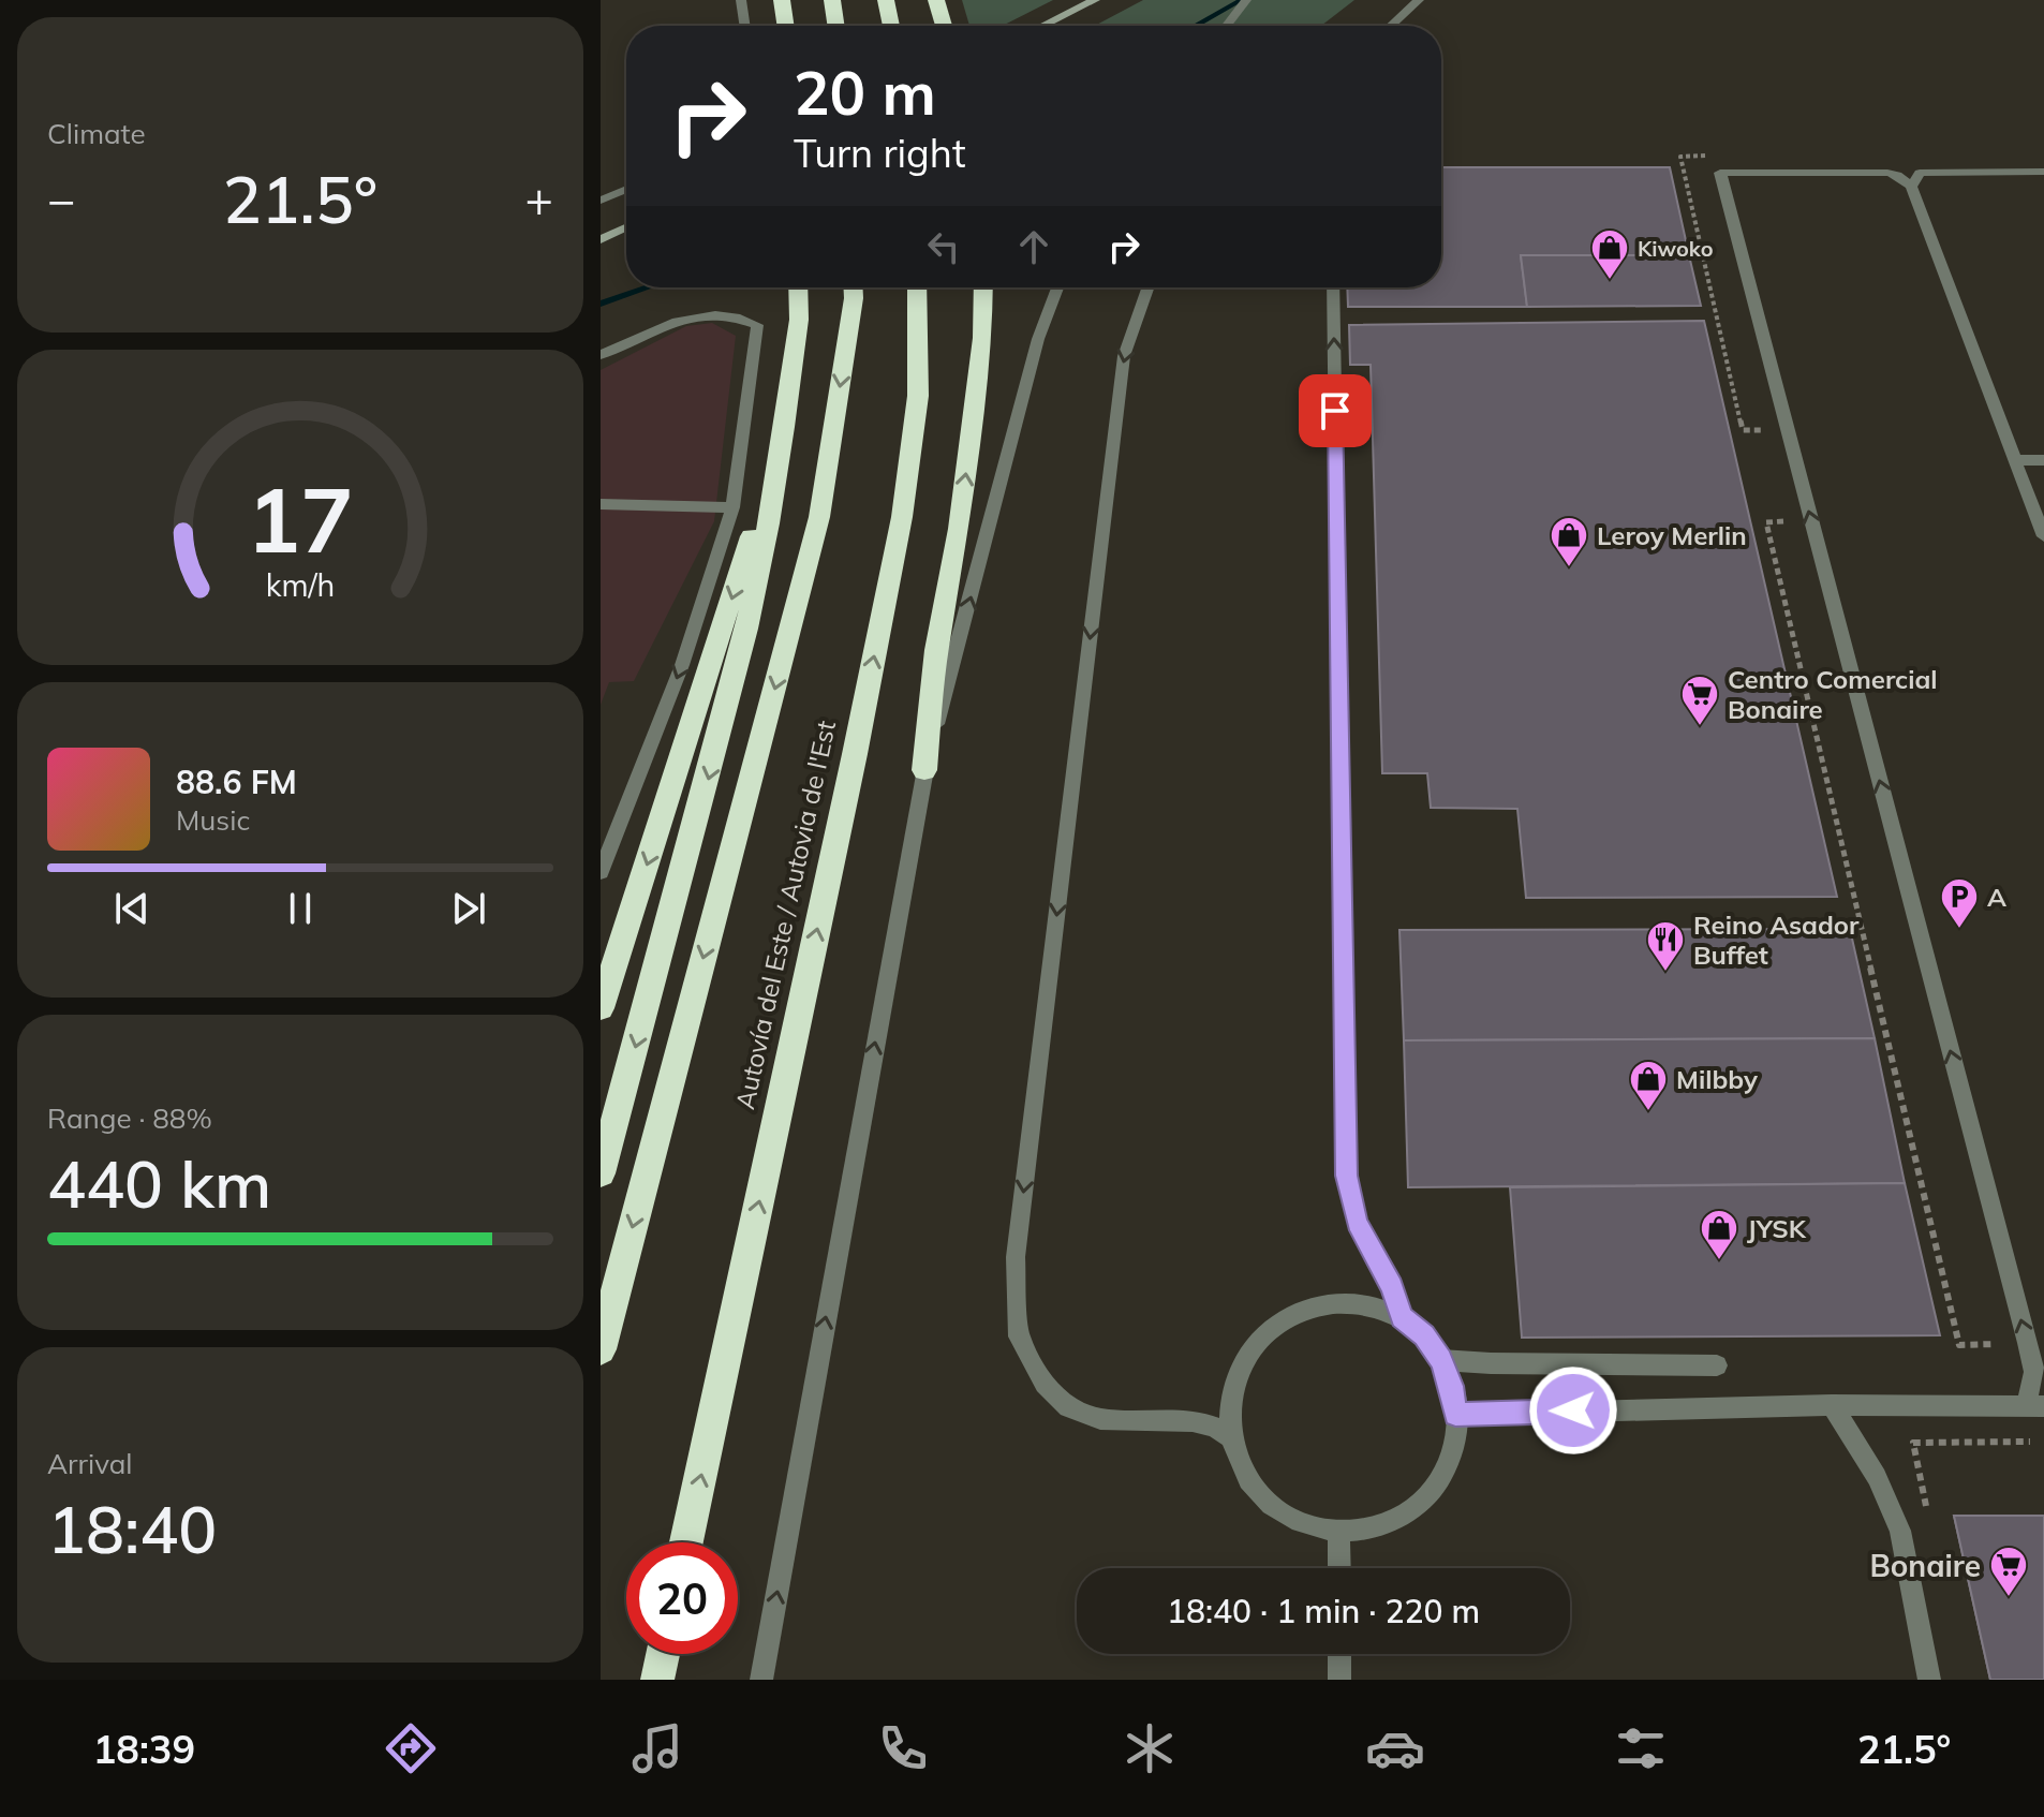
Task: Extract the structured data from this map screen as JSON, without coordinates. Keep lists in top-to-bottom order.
{
  "streets": {
    "highway": ["Autovía del Este / Autovia de l'Est"]
  },
  "places": {
    "shop": [
      "Kiwoko",
      "Leroy Merlin",
      "Milbby",
      "JYSK"
    ],
    "supermarket": ["Centro Comercial Bonaire", "Bonaire"],
    "parking": ["A"],
    "restaurant": ["Reino Asador Buffet"]
  },
  "page": {
    "tile": [
      "Climate",
      ["Range · 88%", "440 km"],
      ["Arrival", "18:40"]
    ],
    "turn": ["20 m", "Turn right"],
    "heat": ["−", "21.5°", "+"],
    "song": ["88.6 FM", "Music"],
    "limit": "20",
    "trip": "18:40 · 1 min · 220 m",
    "tabs": ["18:39", "21.5°"],
    "gauge": ["17", "km/h"]
  }
}
